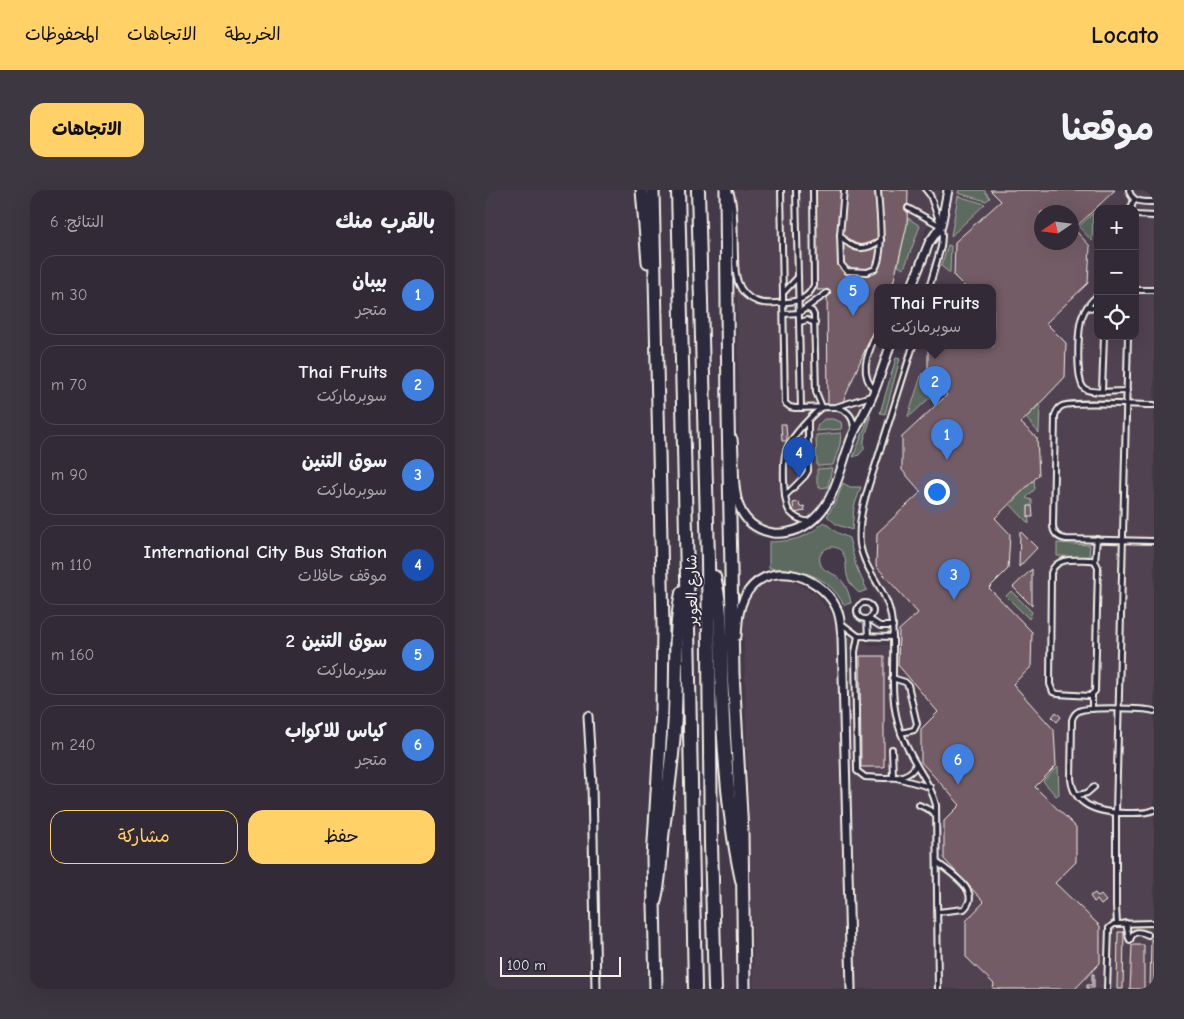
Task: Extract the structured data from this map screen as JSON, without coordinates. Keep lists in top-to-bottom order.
{
  "streets": {
    "highway": ["شارع العوير"]
  },
  "scale_bar": "100 m",
  "north": "left",
  "page": {
    "header": "Locato",
    "nav": ["الخريطة", "الاتجاهات", "المحفوظات"],
    "title": "موقعنا",
    "buttons": [
      "الاتجاهات",
      ["حفظ", "مشاركة"]
    ],
    "heading": ["بالقرب منك", "النتائج: 6"],
    "map_buttons": ["+", "−"],
    "list": [
      {
        "mark": "1",
        "name": "بيبان",
        "note": "متجر",
        "value": "30 m"
      },
      {
        "mark": "2",
        "name": "Thai Fruits",
        "note": "سوبرماركت",
        "value": "70 m"
      },
      {
        "mark": "3",
        "name": "سوق التنين",
        "note": "سوبرماركت",
        "value": "90 m"
      },
      {
        "mark": "4",
        "name": "International City Bus Station",
        "note": "موقف حافلات",
        "value": "110 m"
      },
      {
        "mark": "5",
        "name": "سوق التنين 2",
        "note": "سوبرماركت",
        "value": "160 m"
      },
      {
        "mark": "6",
        "name": "كياس للاكواب",
        "note": "متجر",
        "value": "240 m"
      }
    ],
    "pins": [
      "5",
      "2",
      "1",
      "4",
      "3",
      "6"
    ],
    "popup": ["Thai Fruits", "سوبرماركت"],
    "scale": "100 m"
  }
}
